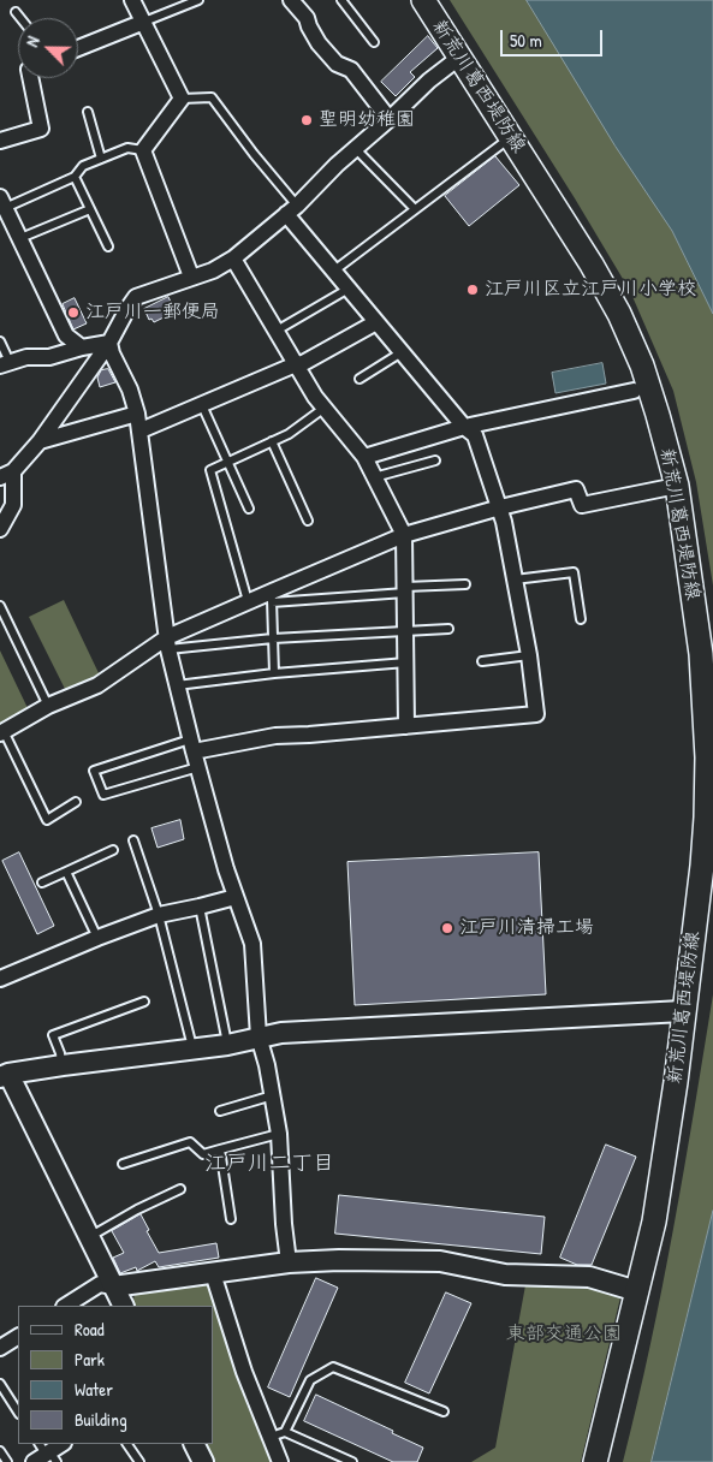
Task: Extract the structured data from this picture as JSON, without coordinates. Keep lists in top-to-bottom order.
{
  "streets": {
    "main road": ["新荒川葛西堤防線"]
  },
  "districts": ["江戸川二丁目"],
  "parks": ["東部交通公園"],
  "places": [
    "聖明幼稚園",
    "江戸川区立江戸川小学校",
    "江戸川一郵便局",
    "江戸川清掃工場"
  ],
  "legend": [
    "Road",
    "Park",
    "Water",
    "Building"
  ],
  "scale_bar": "50 m",
  "north": "top left"
}
